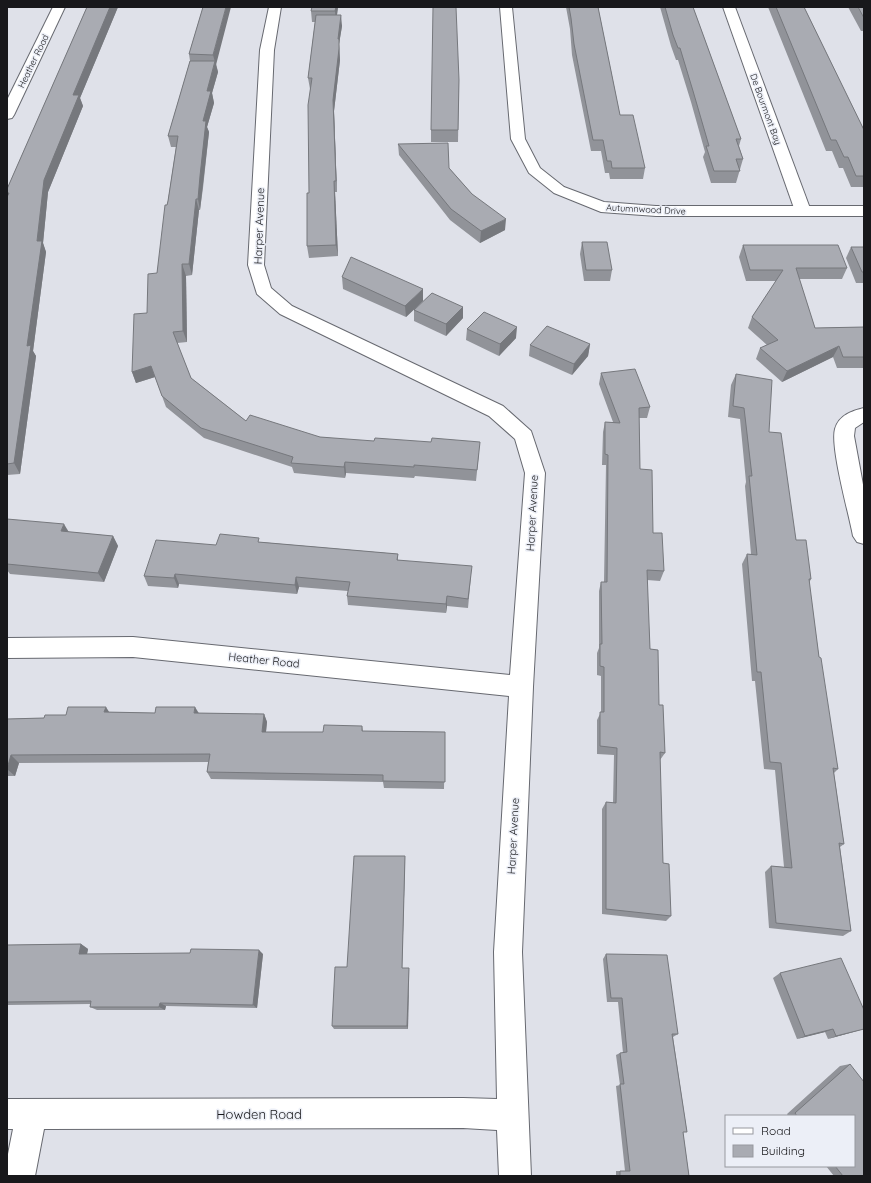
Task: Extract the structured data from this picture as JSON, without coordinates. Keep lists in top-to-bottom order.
{
  "streets": {
    "street": [
      "Heather Road",
      "De Bourmont Bay",
      "Autumnwood Drive",
      "Harper Avenue",
      "Howden Road"
    ]
  },
  "crossings": [
    ["Heather Road", "Harper Avenue"],
    ["De Bourmont Bay", "Autumnwood Drive"],
    ["Harper Avenue", "Howden Road"]
  ],
  "legend": ["Road", "Building"]
}
